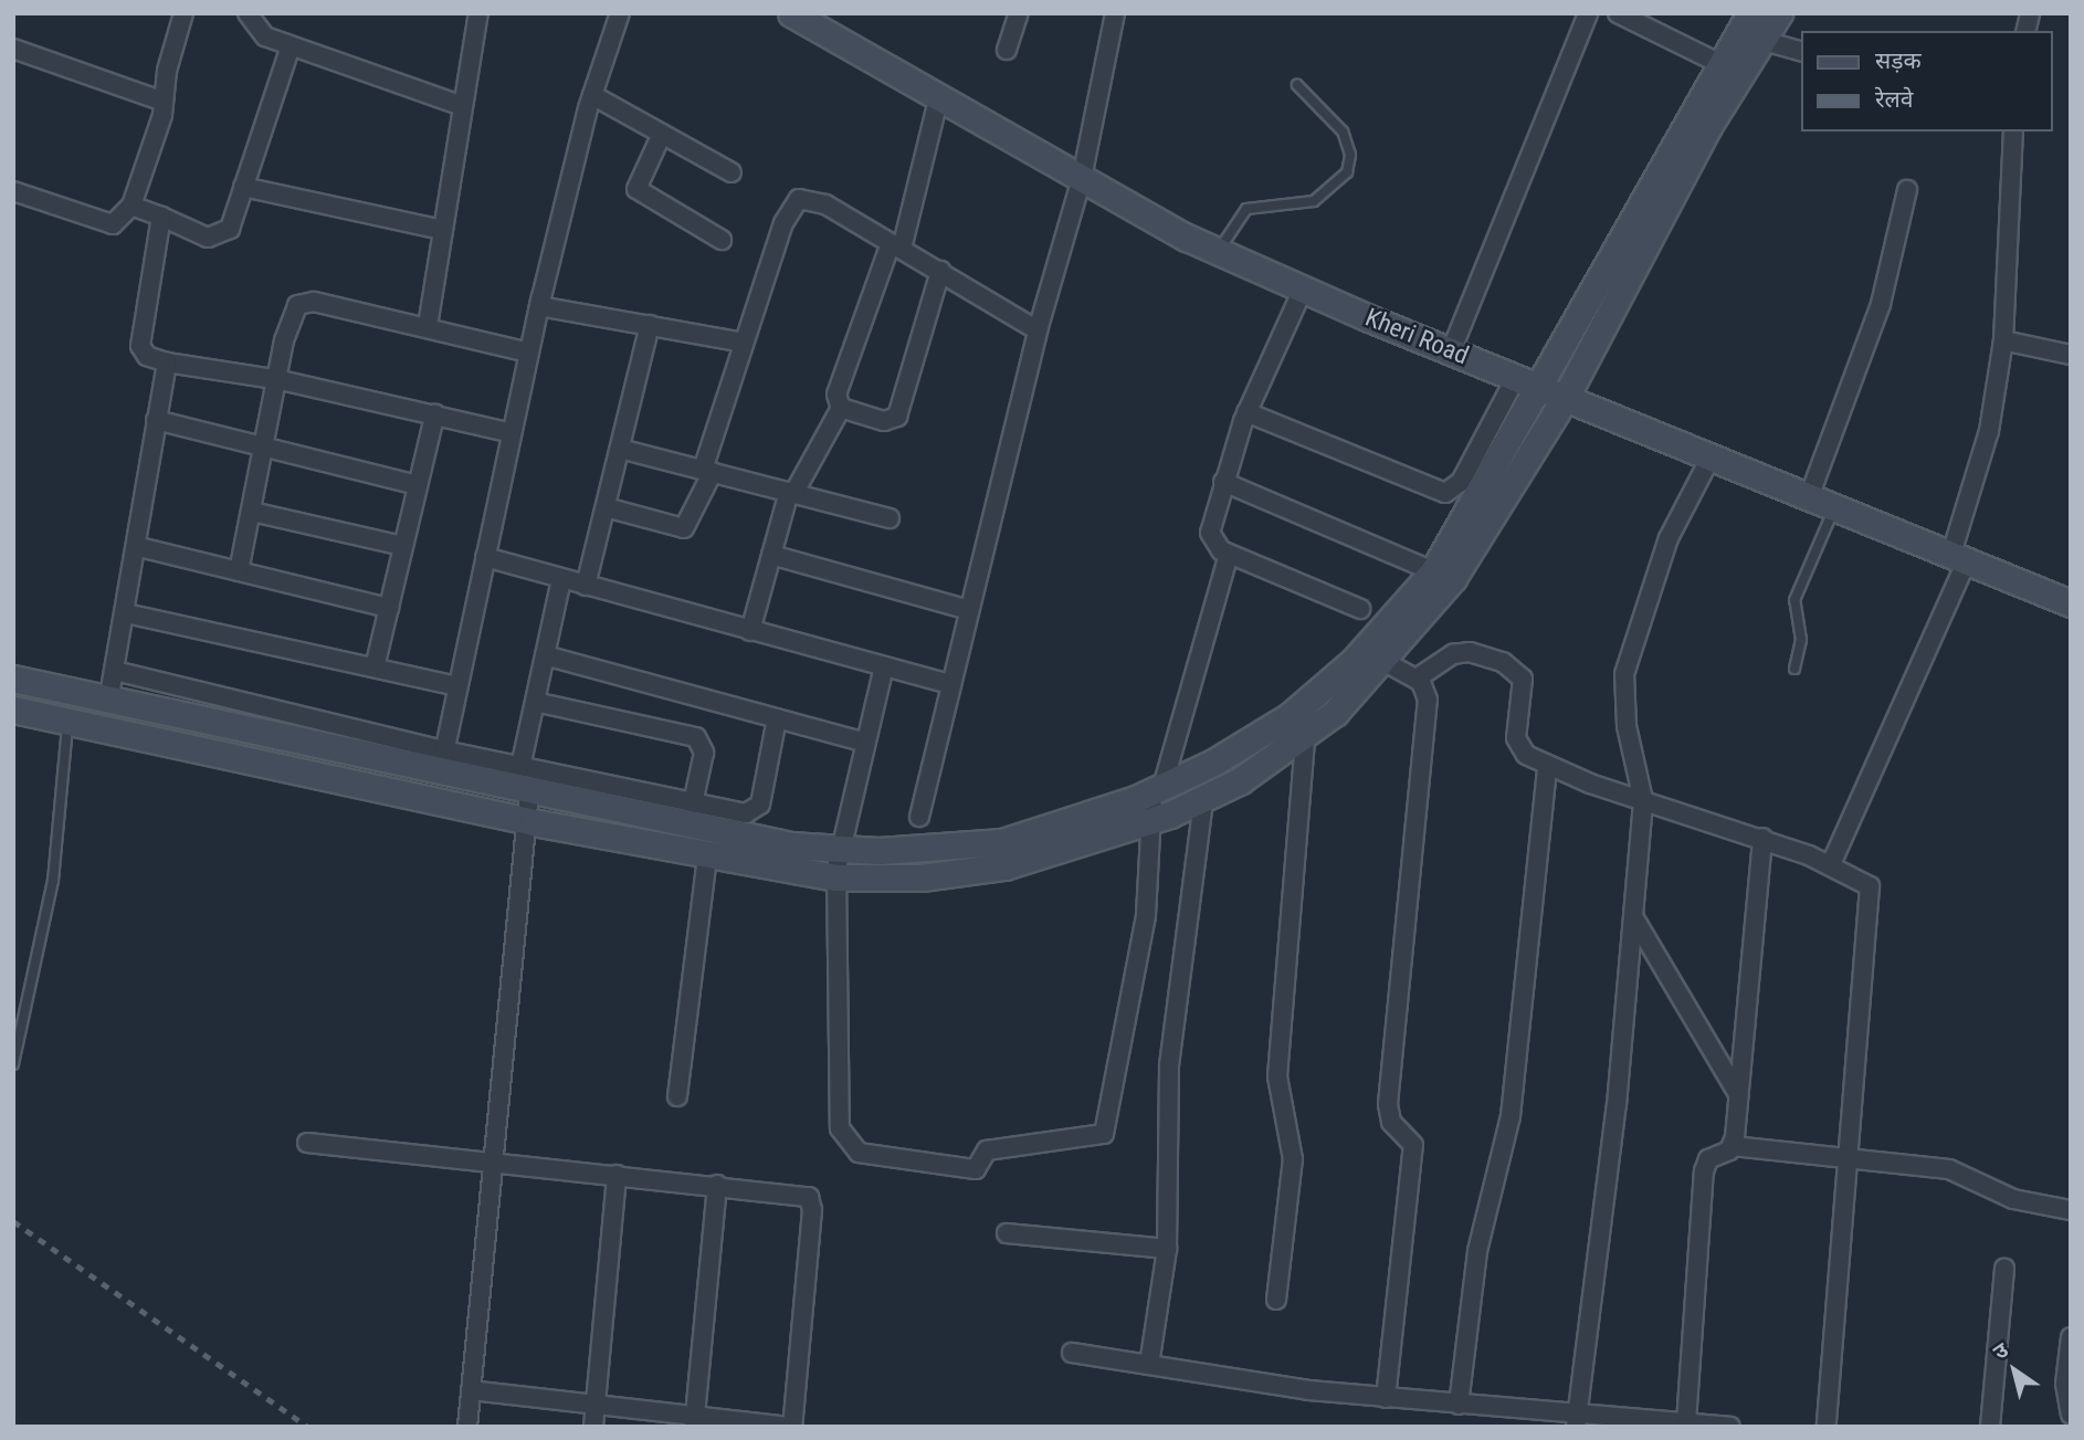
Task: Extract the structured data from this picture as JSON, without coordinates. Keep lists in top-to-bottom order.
{
  "streets": {
    "street": ["Kheri Road"]
  },
  "legend": ["सड़क", "रेलवे"],
  "north": "top left"
}
